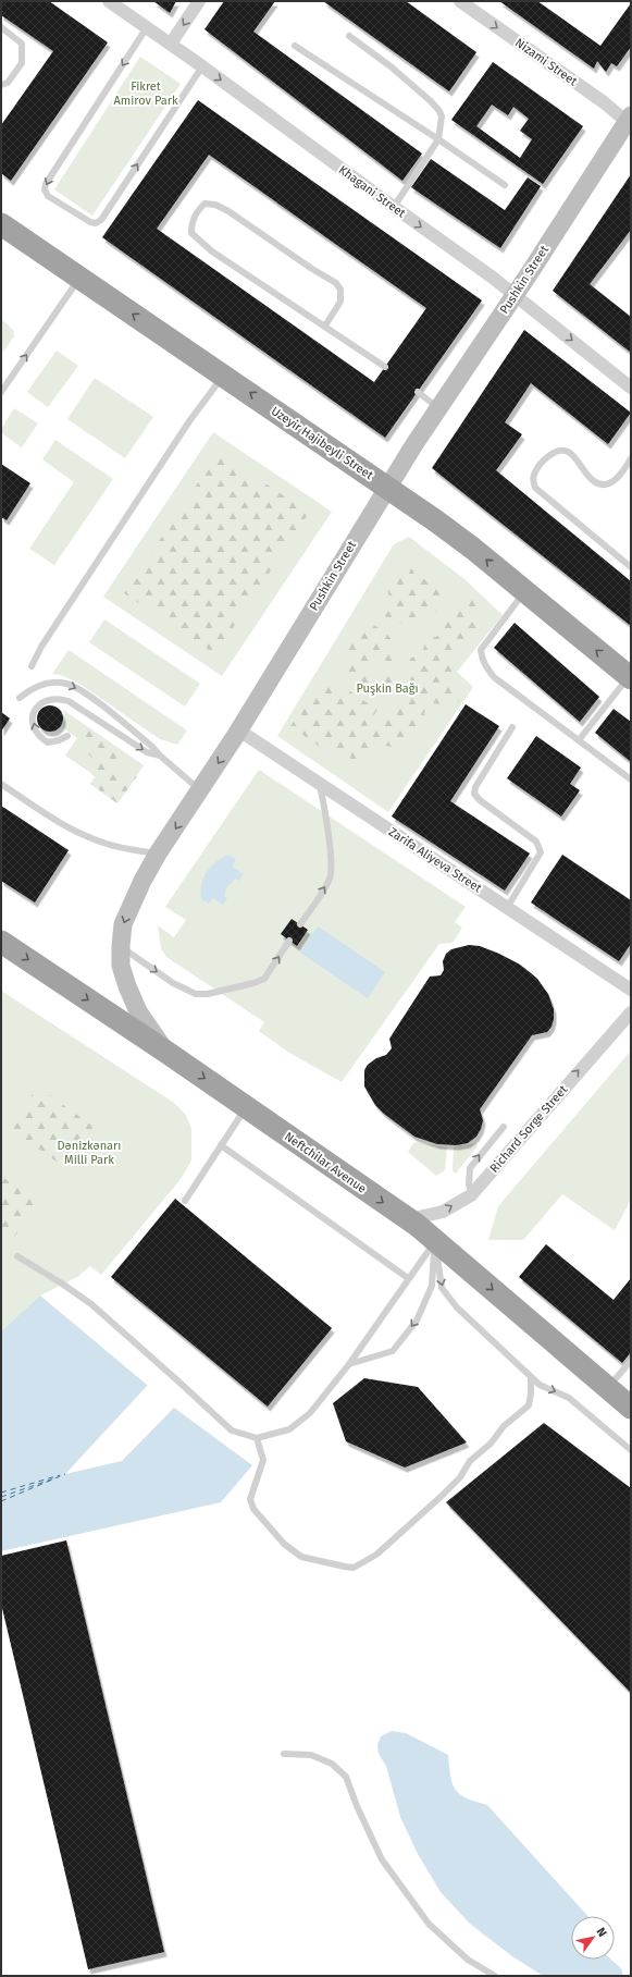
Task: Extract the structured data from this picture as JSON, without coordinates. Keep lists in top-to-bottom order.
{
  "streets": {
    "highway": ["Uzeyir Hajibeyli Street", "Neftchilar Avenue"],
    "main road": ["Pushkin Street"],
    "street": [
      "Nizami Street",
      "Khagani Street",
      "Zarifa Aliyeva Street",
      "Richard Sorge Street"
    ]
  },
  "crossings": [
    ["Nizami Street", "Pushkin Street"],
    ["Khagani Street", "Pushkin Street"],
    ["Pushkin Street", "Uzeyir Hajibeyli Street"],
    ["Pushkin Street", "Zarifa Aliyeva Street"],
    ["Pushkin Street", "Neftchilar Avenue"],
    ["Richard Sorge Street", "Neftchilar Avenue"]
  ],
  "one_way": [
    "Nizami Street",
    "Khagani Street",
    "Uzeyir Hajibeyli Street",
    "Richard Sorge Street",
    "Neftchilar Avenue"
  ],
  "parks": ["Fikret Amirov Park", "Puşkin Bağı", "Dənizkənarı Milli Park"],
  "north": "top right"
}
